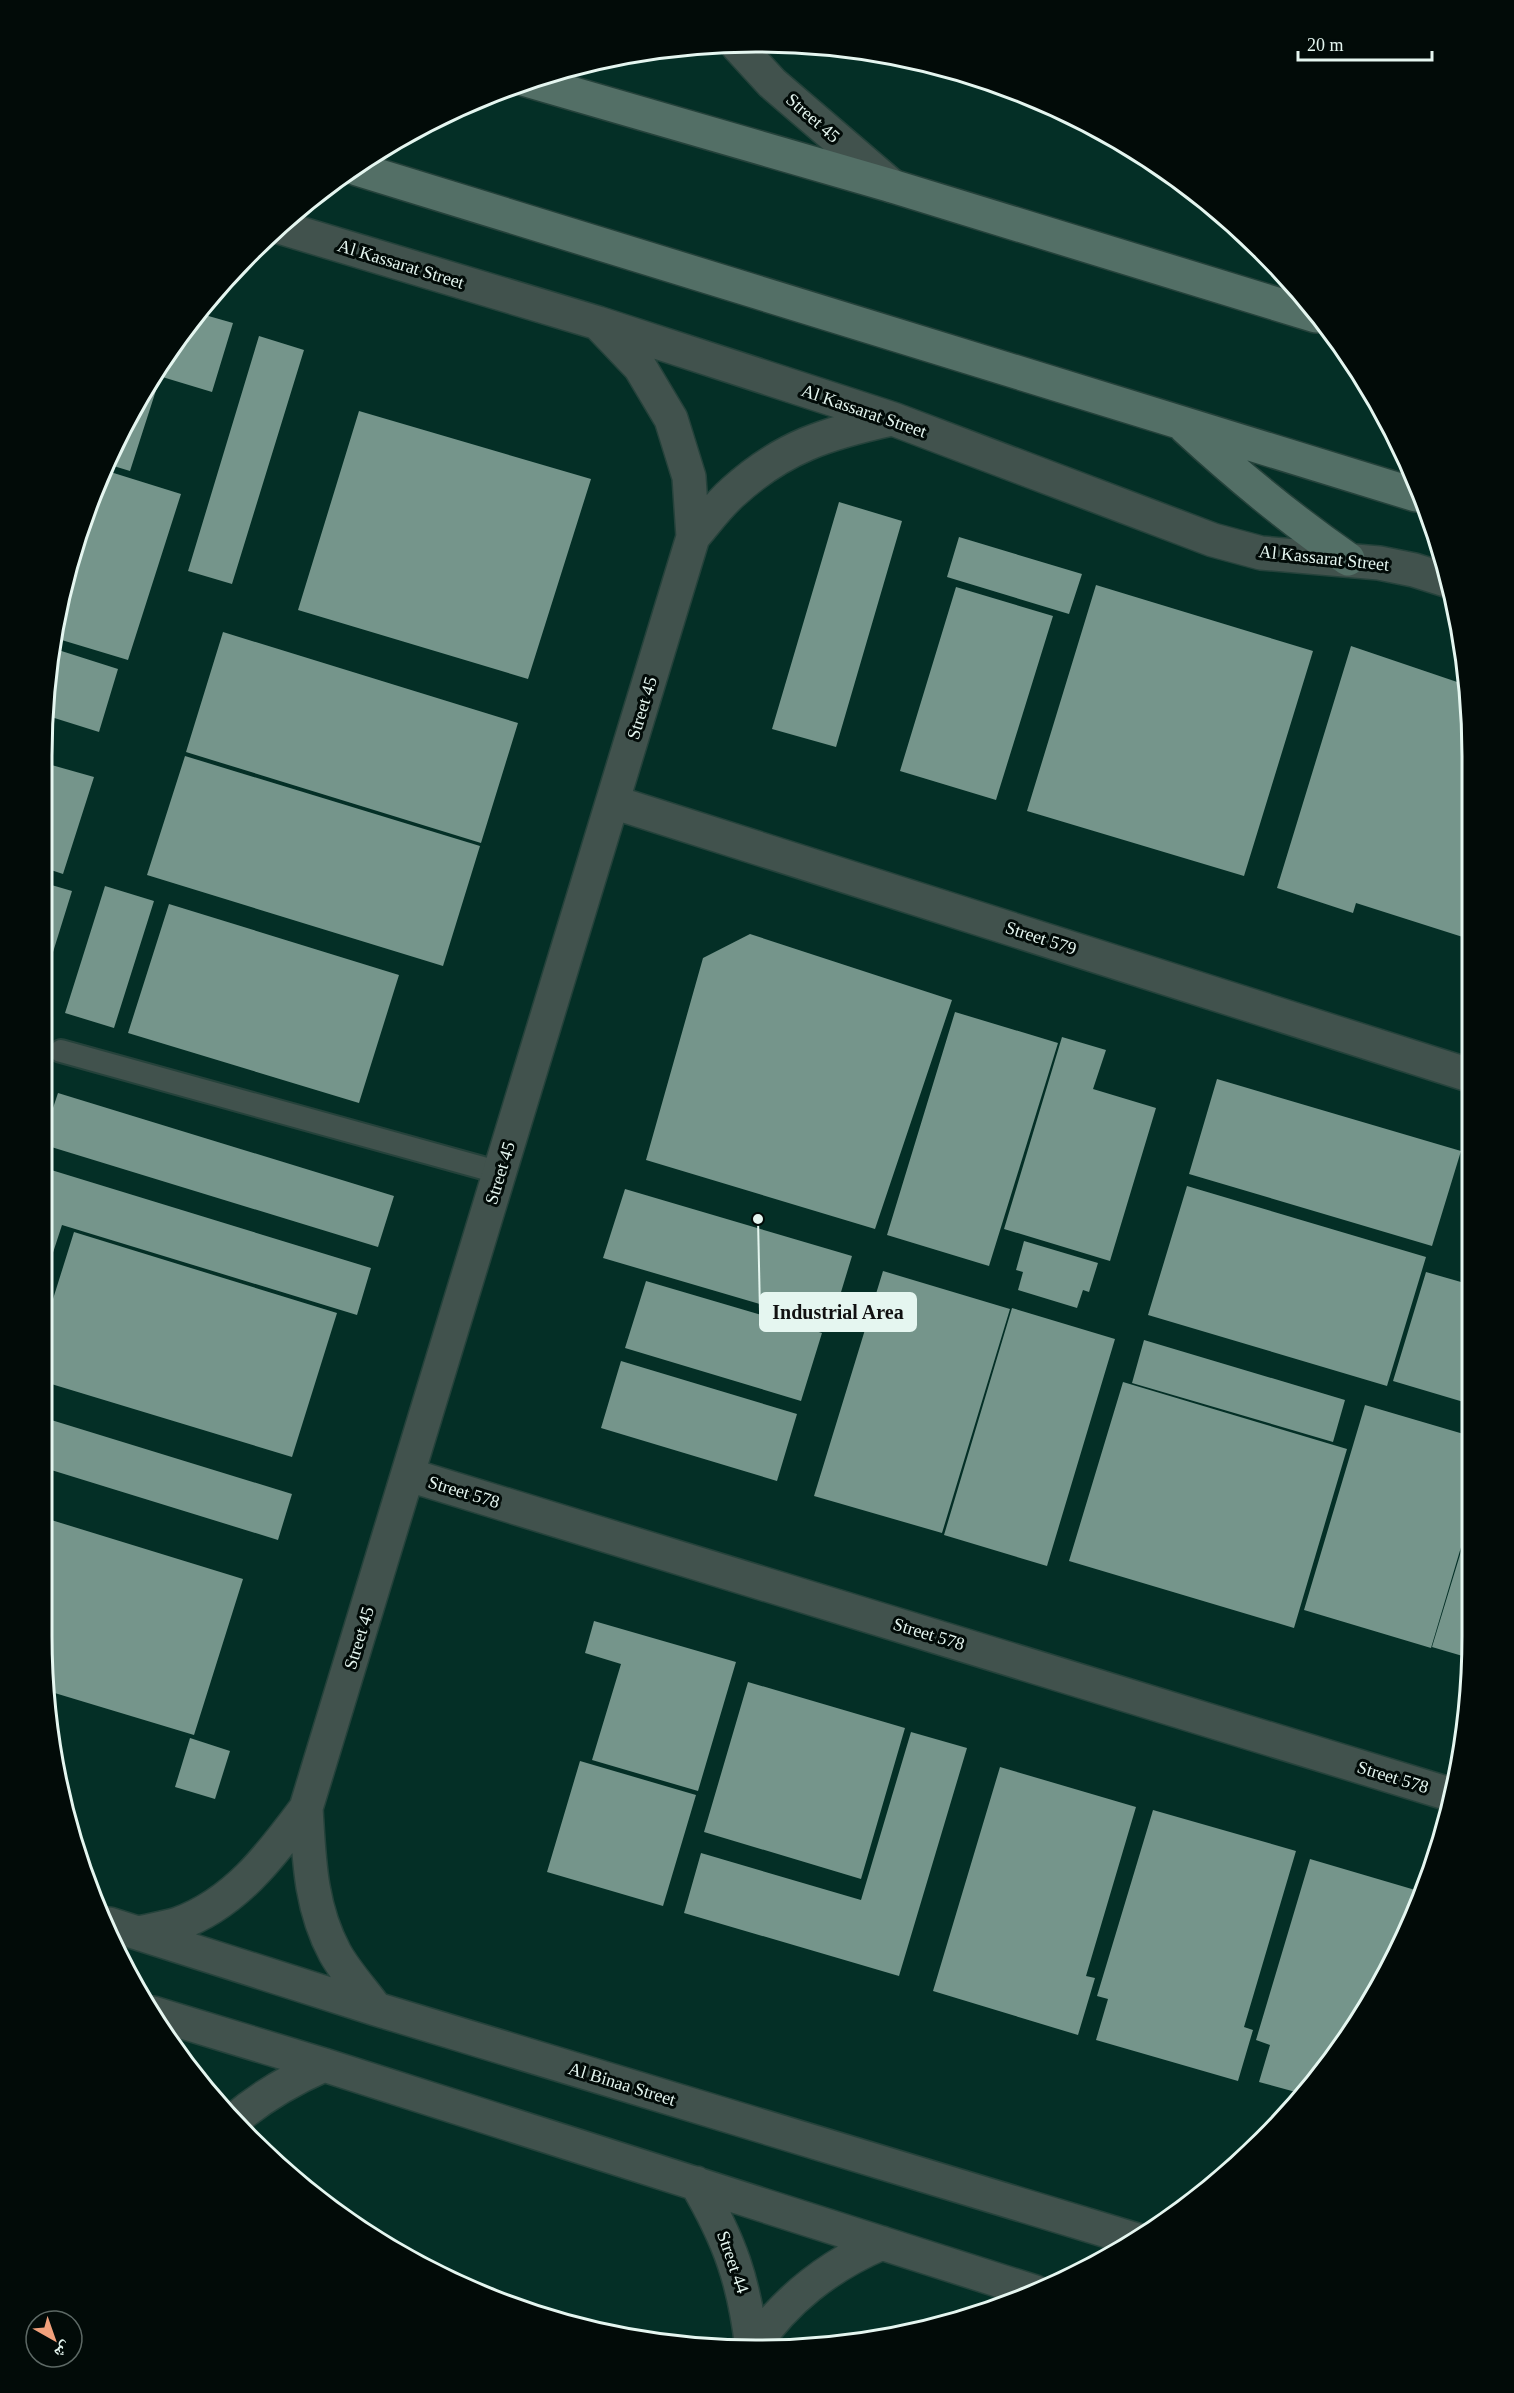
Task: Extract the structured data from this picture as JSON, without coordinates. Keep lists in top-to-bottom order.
{
  "streets": {
    "street": [
      "Street 45",
      "Al Kassarat Street",
      "Street 579",
      "Street 578",
      "Al Binaa Street",
      "Street 44"
    ]
  },
  "crossings": [
    ["Street 45", "Al Kassarat Street"],
    ["Street 45", "Street 579"],
    ["Street 45", "Street 578"],
    ["Street 45", "Al Binaa Street"]
  ],
  "places": ["Industrial Area"],
  "scale_bar": "20 m",
  "north": "bottom right"
}
